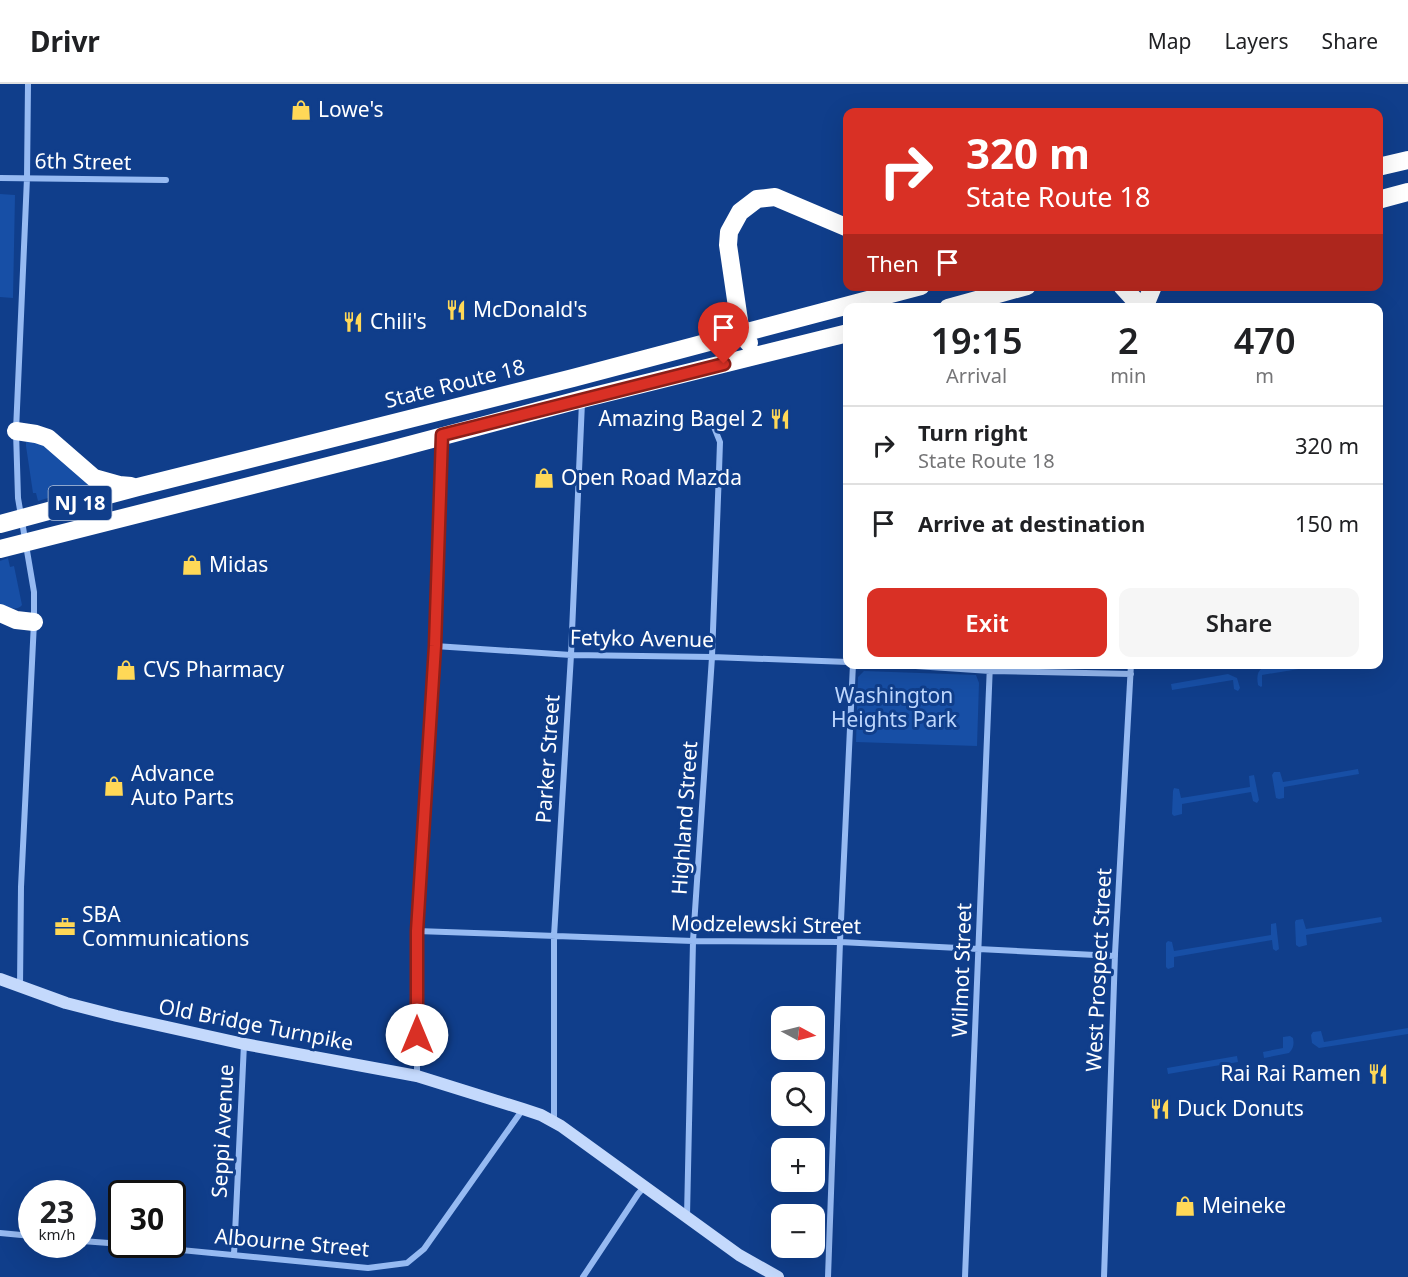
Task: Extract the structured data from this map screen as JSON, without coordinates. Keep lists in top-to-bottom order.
{
  "streets": {
    "highway": ["State Route 18", "NJ 18"],
    "street": [
      "6th Street",
      "Fetyko Avenue",
      "Parker Street",
      "Highland Street",
      "Modzelewski Street",
      "Wilmot Street",
      "West Prospect Street",
      "Old Bridge Turnpike",
      "Seppi Avenue",
      "Albourne Street"
    ]
  },
  "crossings": [
    ["NJ 18", "Parker Street"],
    ["Fetyko Avenue", "Parker Street"],
    ["Fetyko Avenue", "Highland Street"],
    ["Parker Street", "Modzelewski Street"],
    ["Parker Street", "Old Bridge Turnpike"],
    ["Highland Street", "Modzelewski Street"],
    ["Highland Street", "Old Bridge Turnpike"],
    ["Modzelewski Street", "Wilmot Street"],
    ["Modzelewski Street", "West Prospect Street"],
    ["Old Bridge Turnpike", "Seppi Avenue"],
    ["Old Bridge Turnpike", "Albourne Street"],
    ["Seppi Avenue", "Albourne Street"]
  ],
  "parks": ["Washington Heights Park"],
  "places": {
    "shop": [
      "Lowe's",
      "Open Road Mazda",
      "Midas",
      "CVS Pharmacy",
      "Advance Auto Parts",
      "Meineke"
    ],
    "restaurant": [
      "McDonald's",
      "Chili's",
      "Amazing Bagel 2",
      "Rai Rai Ramen",
      "Duck Donuts"
    ],
    "office": ["SBA Communications"]
  },
  "north": "right",
  "page": {
    "header": "Drivr",
    "nav": ["Map", "Layers", "Share"],
    "turn": ["320 m", "State Route 18"],
    "then": "Then",
    "eta": [
      "19:15",
      "Arrival",
      "2",
      "min",
      "470",
      "m"
    ],
    "list": [
      {
        "name": "Turn right",
        "note": "State Route 18",
        "value": "320 m"
      },
      {
        "name": "Arrive at destination",
        "value": "150 m"
      }
    ],
    "buttons": ["Exit", "Share"],
    "map_buttons": ["+", "−"],
    "speed": "23 km/h",
    "limit": "30"
  }
}
